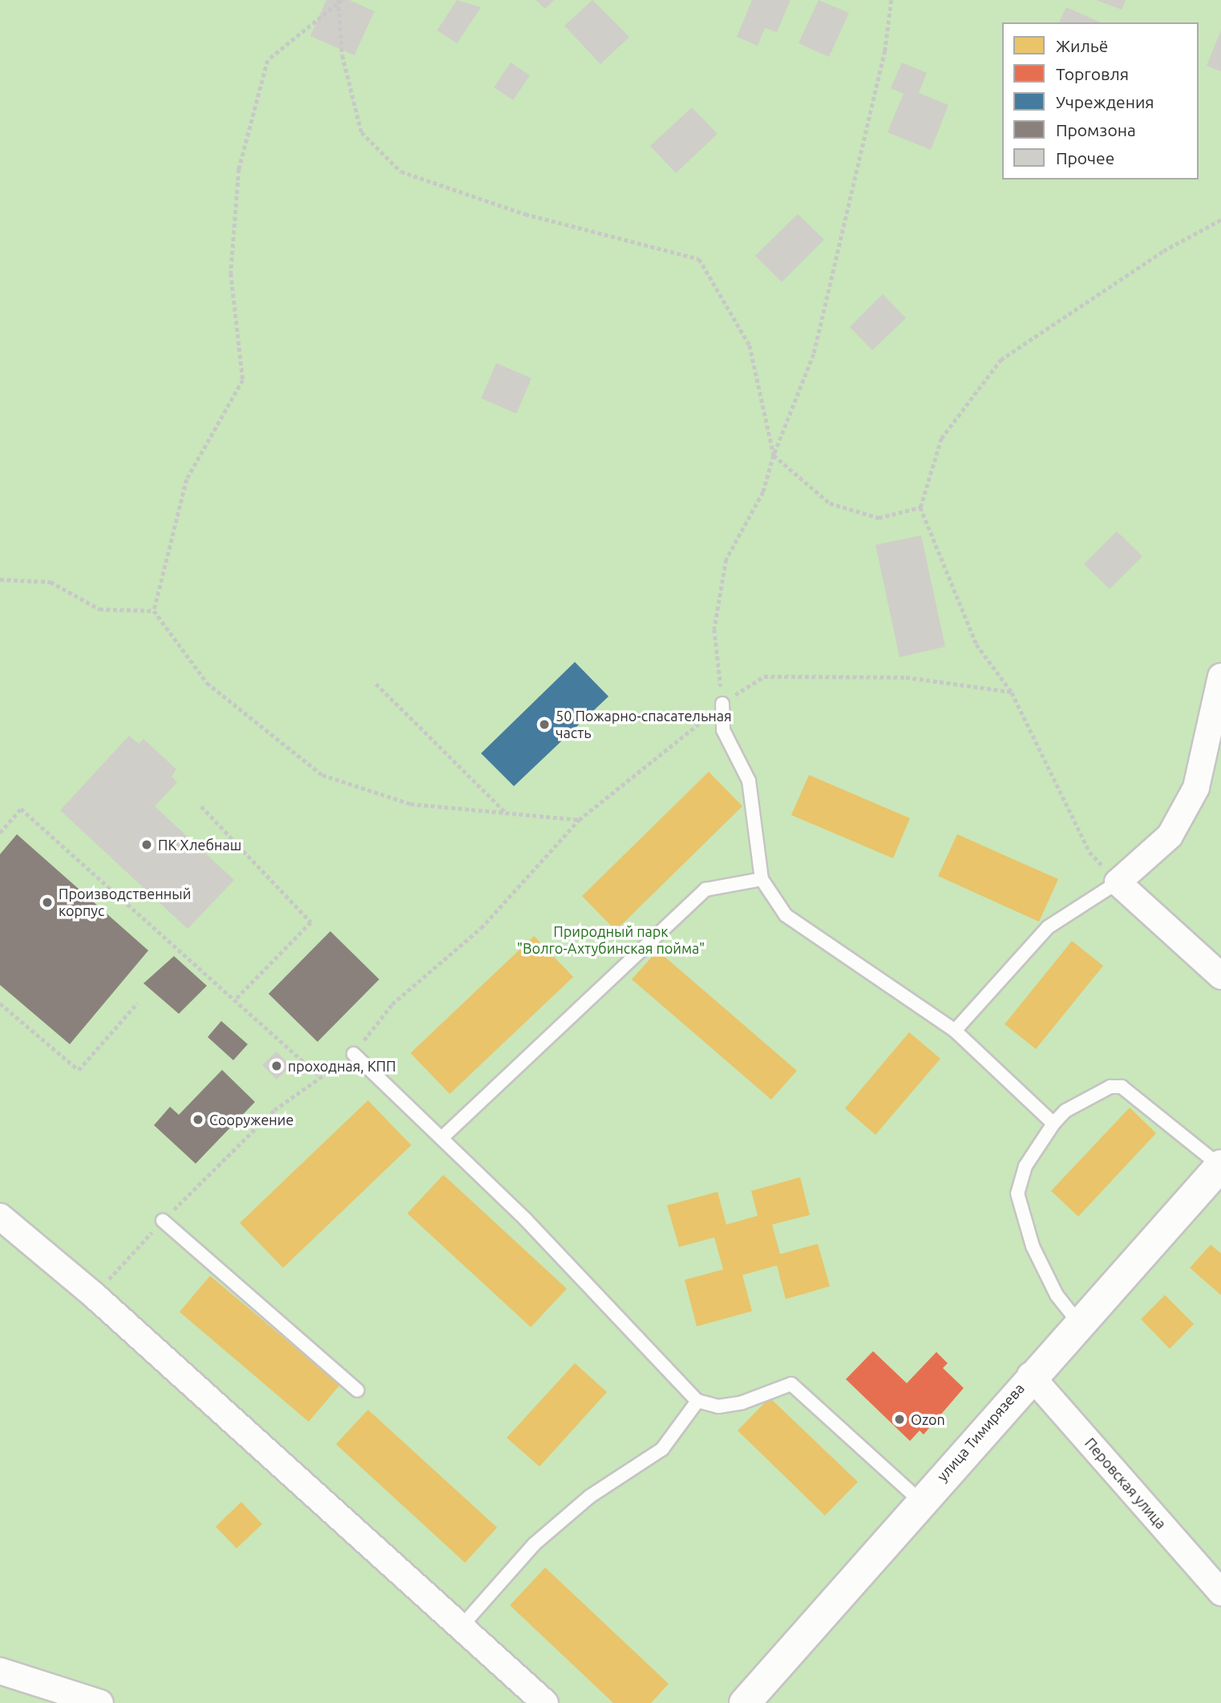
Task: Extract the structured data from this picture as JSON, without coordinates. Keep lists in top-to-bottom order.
{
  "streets": {
    "street": ["улица Тимирязева", "Перовская улица"]
  },
  "crossings": [
    ["улица Тимирязева", "Перовская улица"]
  ],
  "parks": ["Природный парк \"Волго-Ахтубинская пойма\""],
  "places": [
    "50 Пожарно-спасательная часть",
    "ПК Хлебнаш",
    "Производственный корпус",
    "проходная, КПП",
    "Сооружение",
    "Ozon"
  ],
  "legend": [
    "Жильё",
    "Торговля",
    "Учреждения",
    "Промзона",
    "Прочее"
  ]
}
